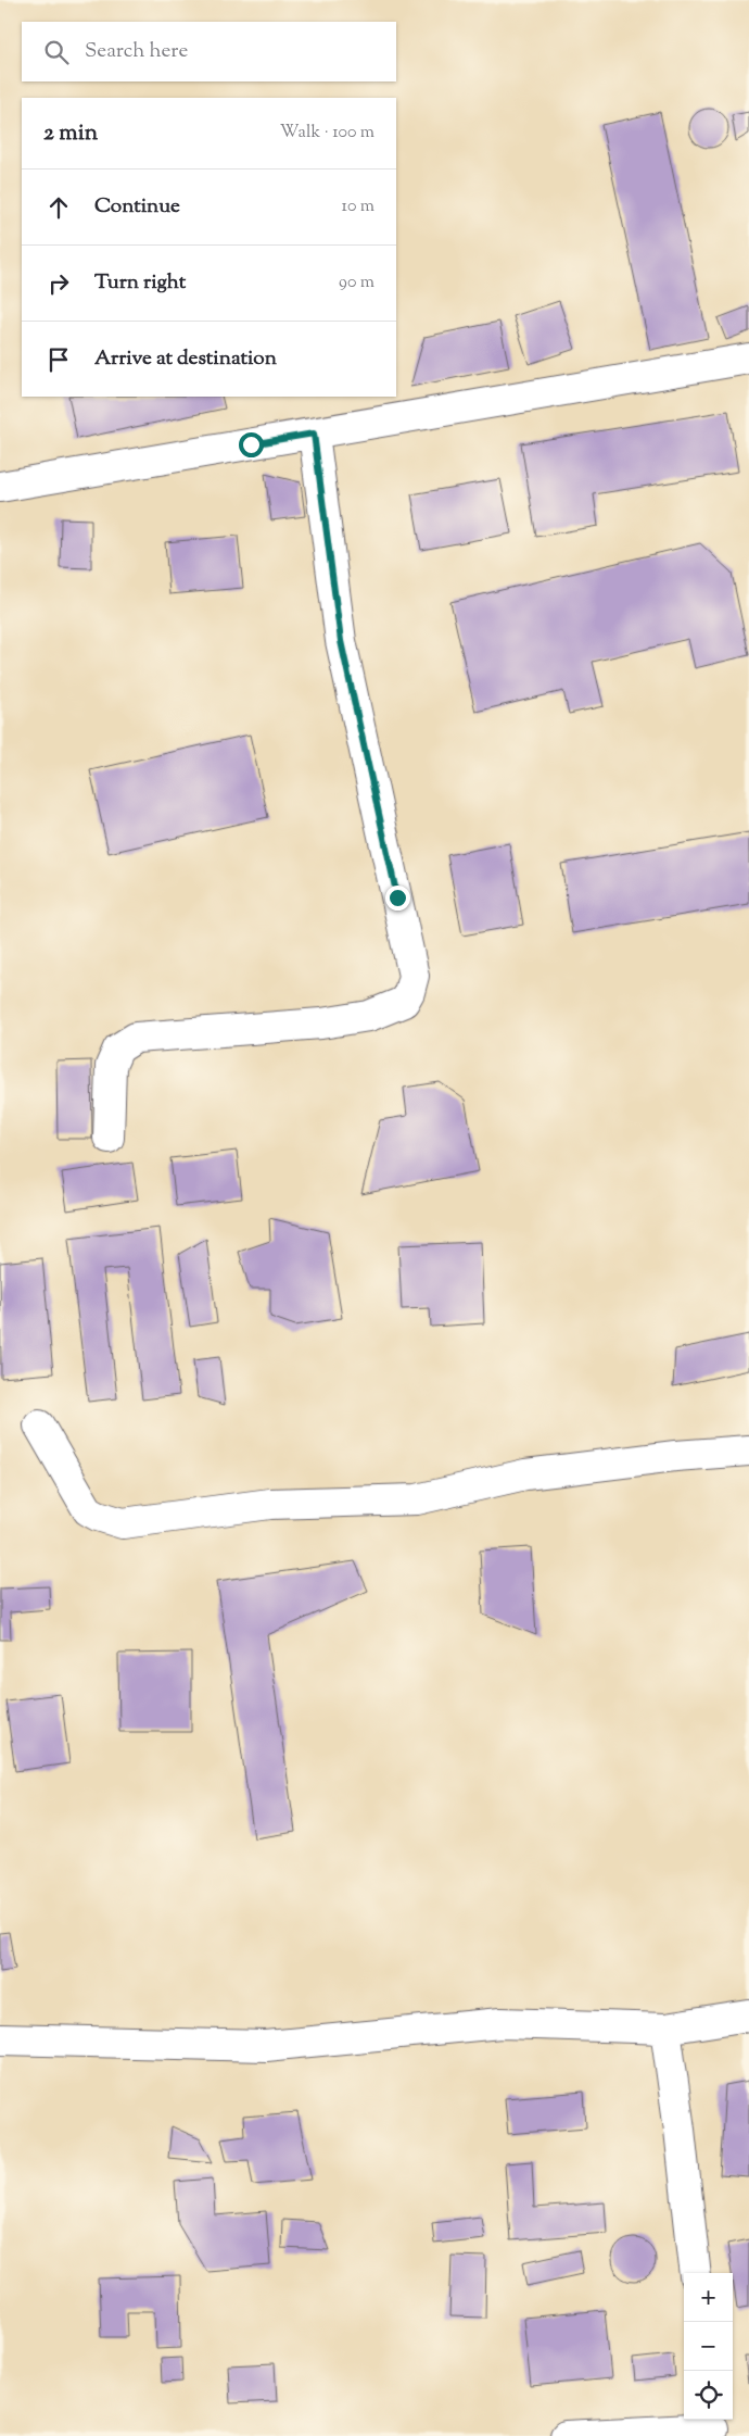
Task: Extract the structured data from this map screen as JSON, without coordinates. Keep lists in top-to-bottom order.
{
  "page": {
    "search": "Search here",
    "heading": ["2 min", "Walk · 100 m"],
    "list": [
      ["Continue", "10 m"],
      ["Turn right", "90 m"],
      "Arrive at destination"
    ],
    "map_buttons": ["+", "−"]
  }
}
